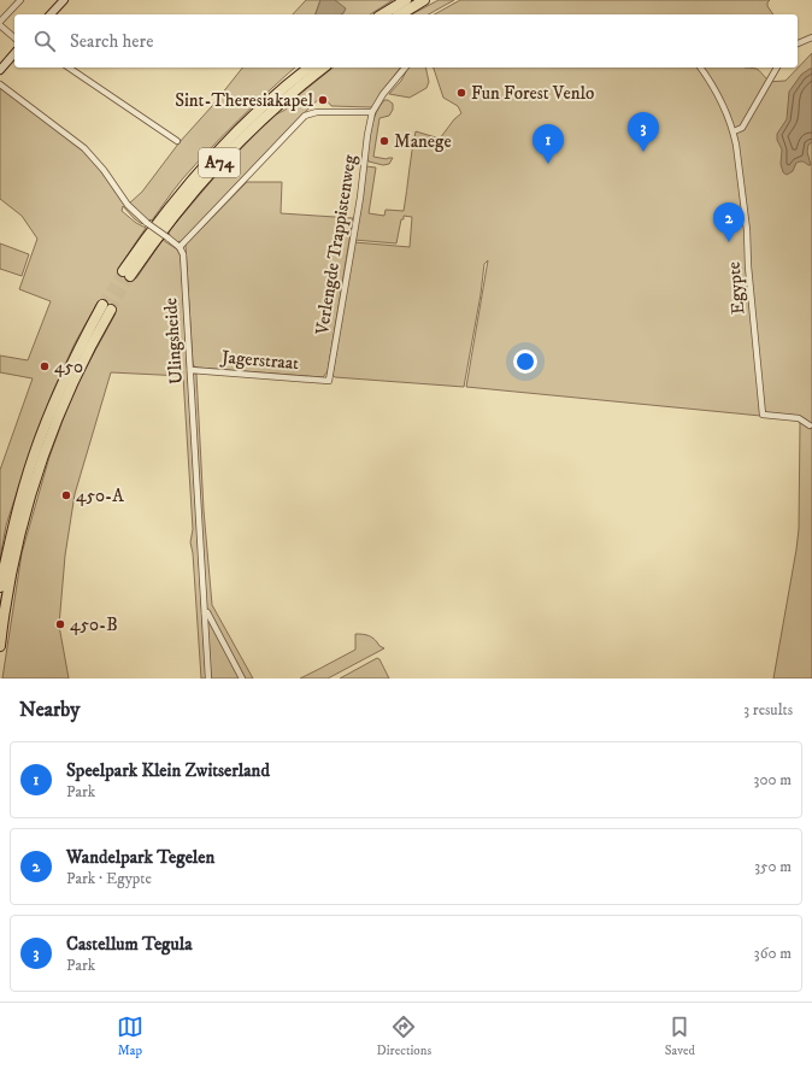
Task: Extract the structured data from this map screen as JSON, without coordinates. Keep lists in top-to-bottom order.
{
  "streets": {
    "highway": ["A74"],
    "street": [
      "Verlengde Trappistenweg",
      "Egypte",
      "Ulingsheide",
      "Jagerstraat"
    ]
  },
  "crossings": [
    ["Verlengde Trappistenweg", "Jagerstraat"],
    ["Ulingsheide", "Jagerstraat"]
  ],
  "places": [
    "Fun Forest Venlo",
    "Sint-Theresiakapel",
    "Manege",
    "450",
    "450-A",
    "450-B"
  ],
  "page": {
    "search": "Search here",
    "pins": ["3", "1", "2"],
    "heading": ["Nearby", "3 results"],
    "list": [
      {
        "mark": "1",
        "name": "Speelpark Klein Zwitserland",
        "note": "Park",
        "value": "300 m"
      },
      {
        "mark": "2",
        "name": "Wandelpark Tegelen",
        "note": "Park · Egypte",
        "value": "350 m"
      },
      {
        "mark": "3",
        "name": "Castellum Tegula",
        "note": "Park",
        "value": "360 m"
      }
    ],
    "nav": ["Map", "Directions", "Saved"]
  }
}
